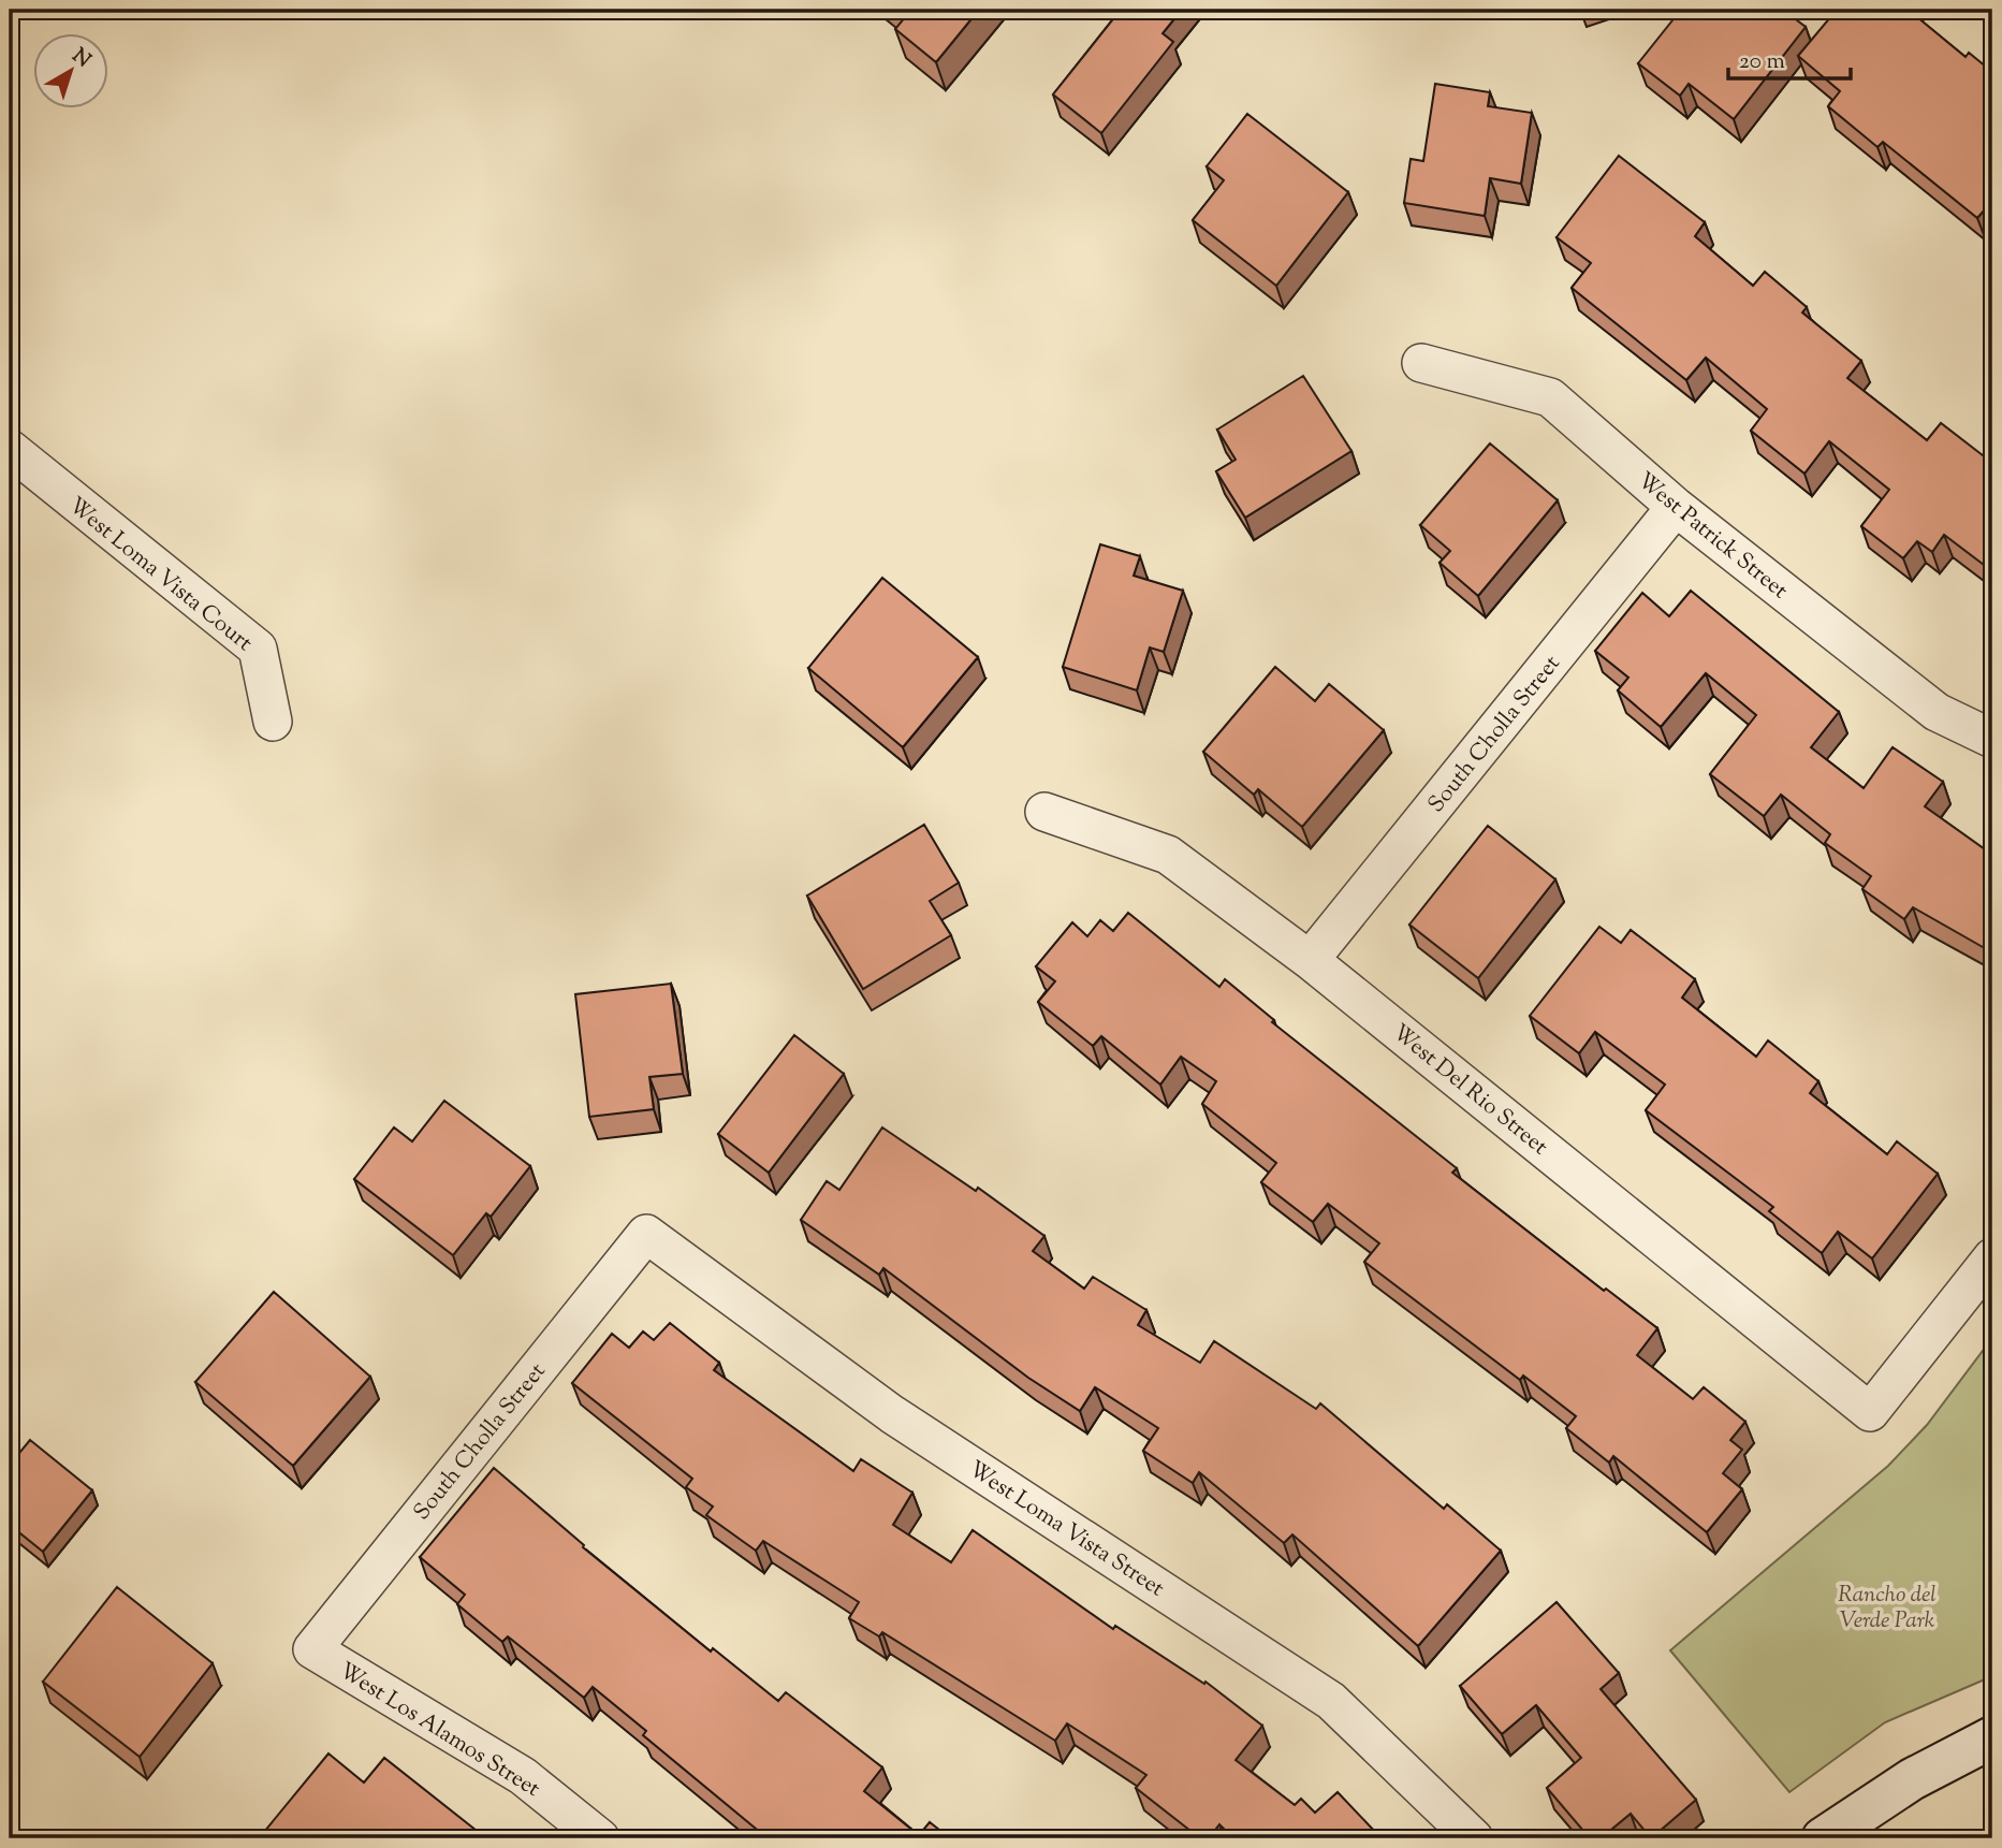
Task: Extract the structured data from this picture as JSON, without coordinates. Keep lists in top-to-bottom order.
{
  "streets": {
    "street": [
      "West Patrick Street",
      "West Loma Vista Court",
      "South Cholla Street",
      "West Del Rio Street",
      "West Loma Vista Street",
      "West Los Alamos Street"
    ]
  },
  "crossings": [
    ["West Patrick Street", "South Cholla Street"],
    ["South Cholla Street", "West Del Rio Street"],
    ["South Cholla Street", "West Loma Vista Street"],
    ["South Cholla Street", "West Los Alamos Street"]
  ],
  "parks": ["Rancho del Verde Park"],
  "scale_bar": "20 m",
  "north": "top right"
}
